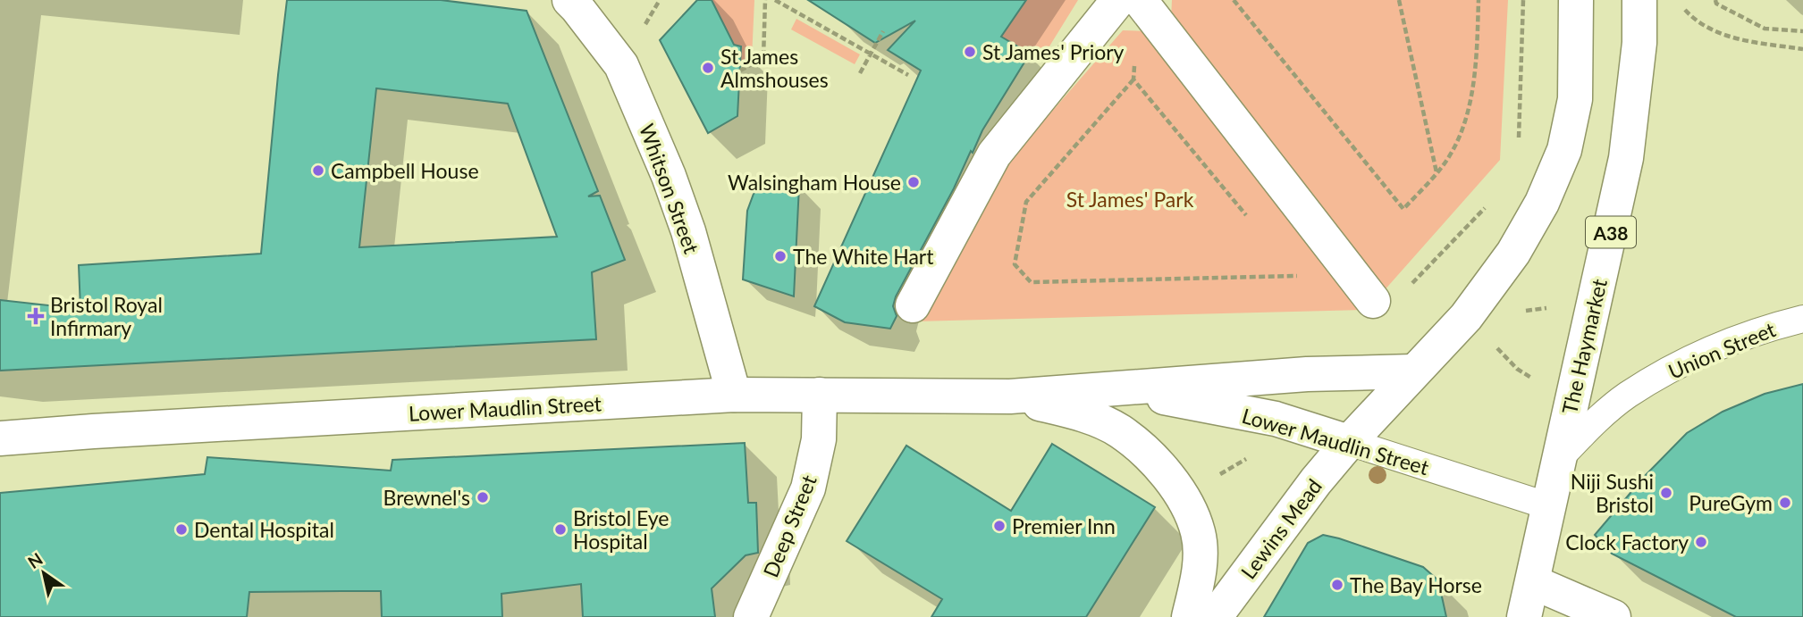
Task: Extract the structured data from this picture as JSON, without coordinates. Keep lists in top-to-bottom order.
{
  "streets": {
    "street": [
      "Whitson Street",
      "A38",
      "The Haymarket",
      "Lower Maudlin Street",
      "Deep Street",
      "Lewins Mead"
    ],
    "lane": ["Union Street"]
  },
  "crossings": [
    ["Whitson Street", "Lower Maudlin Street"],
    ["A38", "The Haymarket"],
    ["A38", "Lower Maudlin Street"],
    ["The Haymarket", "Union Street"],
    ["The Haymarket", "Lower Maudlin Street"],
    ["Lower Maudlin Street", "Deep Street"],
    ["Lower Maudlin Street", "Lewins Mead"]
  ],
  "parks": ["St James' Park"],
  "places": {
    "other": [
      "St James' Priory",
      "St James Almshouses",
      "Campbell House",
      "Walsingham House",
      "The White Hart",
      "Niji Sushi Bristol",
      "Brewnel's",
      "PureGym",
      "Premier Inn",
      "Dental Hospital",
      "Bristol Eye Hospital",
      "Clock Factory",
      "The Bay Horse"
    ],
    "health": ["Bristol Royal Infirmary"]
  },
  "north": "top left"
}
